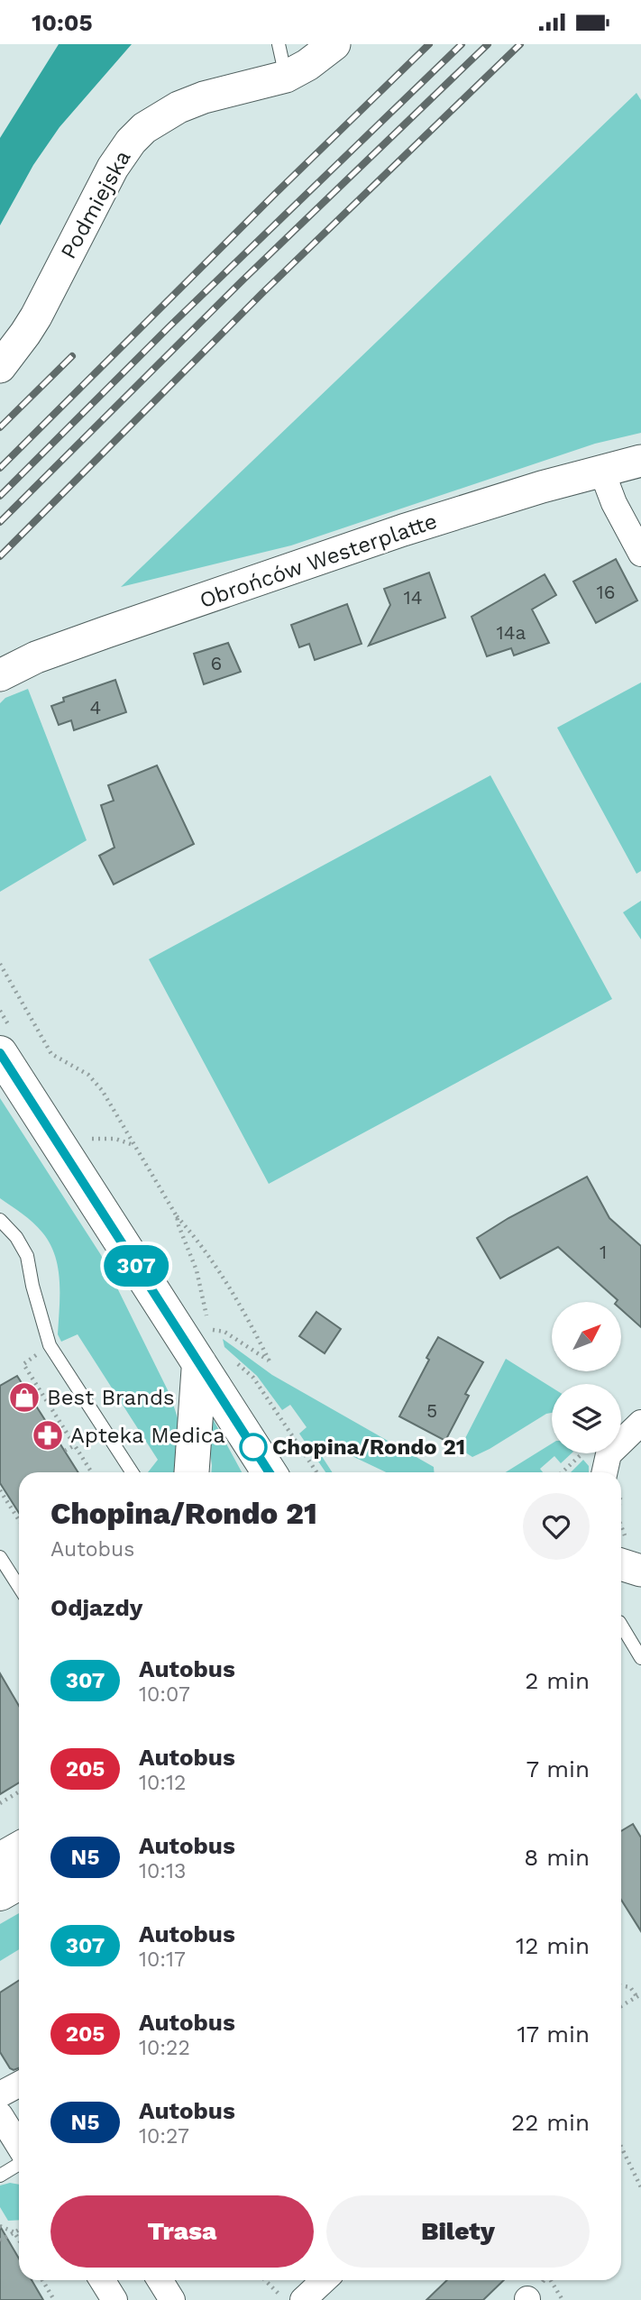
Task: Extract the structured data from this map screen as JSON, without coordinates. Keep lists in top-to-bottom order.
{
  "streets": {
    "street": ["Podmiejska", "Obrońców Westerplatte"]
  },
  "places": {
    "shop": ["Best Brands"],
    "pharmacy": ["Apteka Medica"],
    "other": ["Chopina/Rondo 21"]
  },
  "lines": ["bus line 307"],
  "house_numbers": [
    "16",
    "14",
    "14a",
    "6",
    "4",
    "1",
    "5"
  ],
  "north": "top right",
  "page": {
    "status": "10:05",
    "on_map": "307",
    "heading": [
      ["Chopina/Rondo 21", "Autobus"],
      "Odjazdy"
    ],
    "list": [
      {
        "mark": "307",
        "name": "Autobus",
        "note": "10:07",
        "value": "2 min"
      },
      {
        "mark": "205",
        "name": "Autobus",
        "note": "10:12",
        "value": "7 min"
      },
      {
        "mark": "N5",
        "name": "Autobus",
        "note": "10:13",
        "value": "8 min"
      },
      {
        "mark": "307",
        "name": "Autobus",
        "note": "10:17",
        "value": "12 min"
      },
      {
        "mark": "205",
        "name": "Autobus",
        "note": "10:22",
        "value": "17 min"
      },
      {
        "mark": "N5",
        "name": "Autobus",
        "note": "10:27",
        "value": "22 min"
      }
    ],
    "buttons": ["Trasa", "Bilety"]
  }
}
